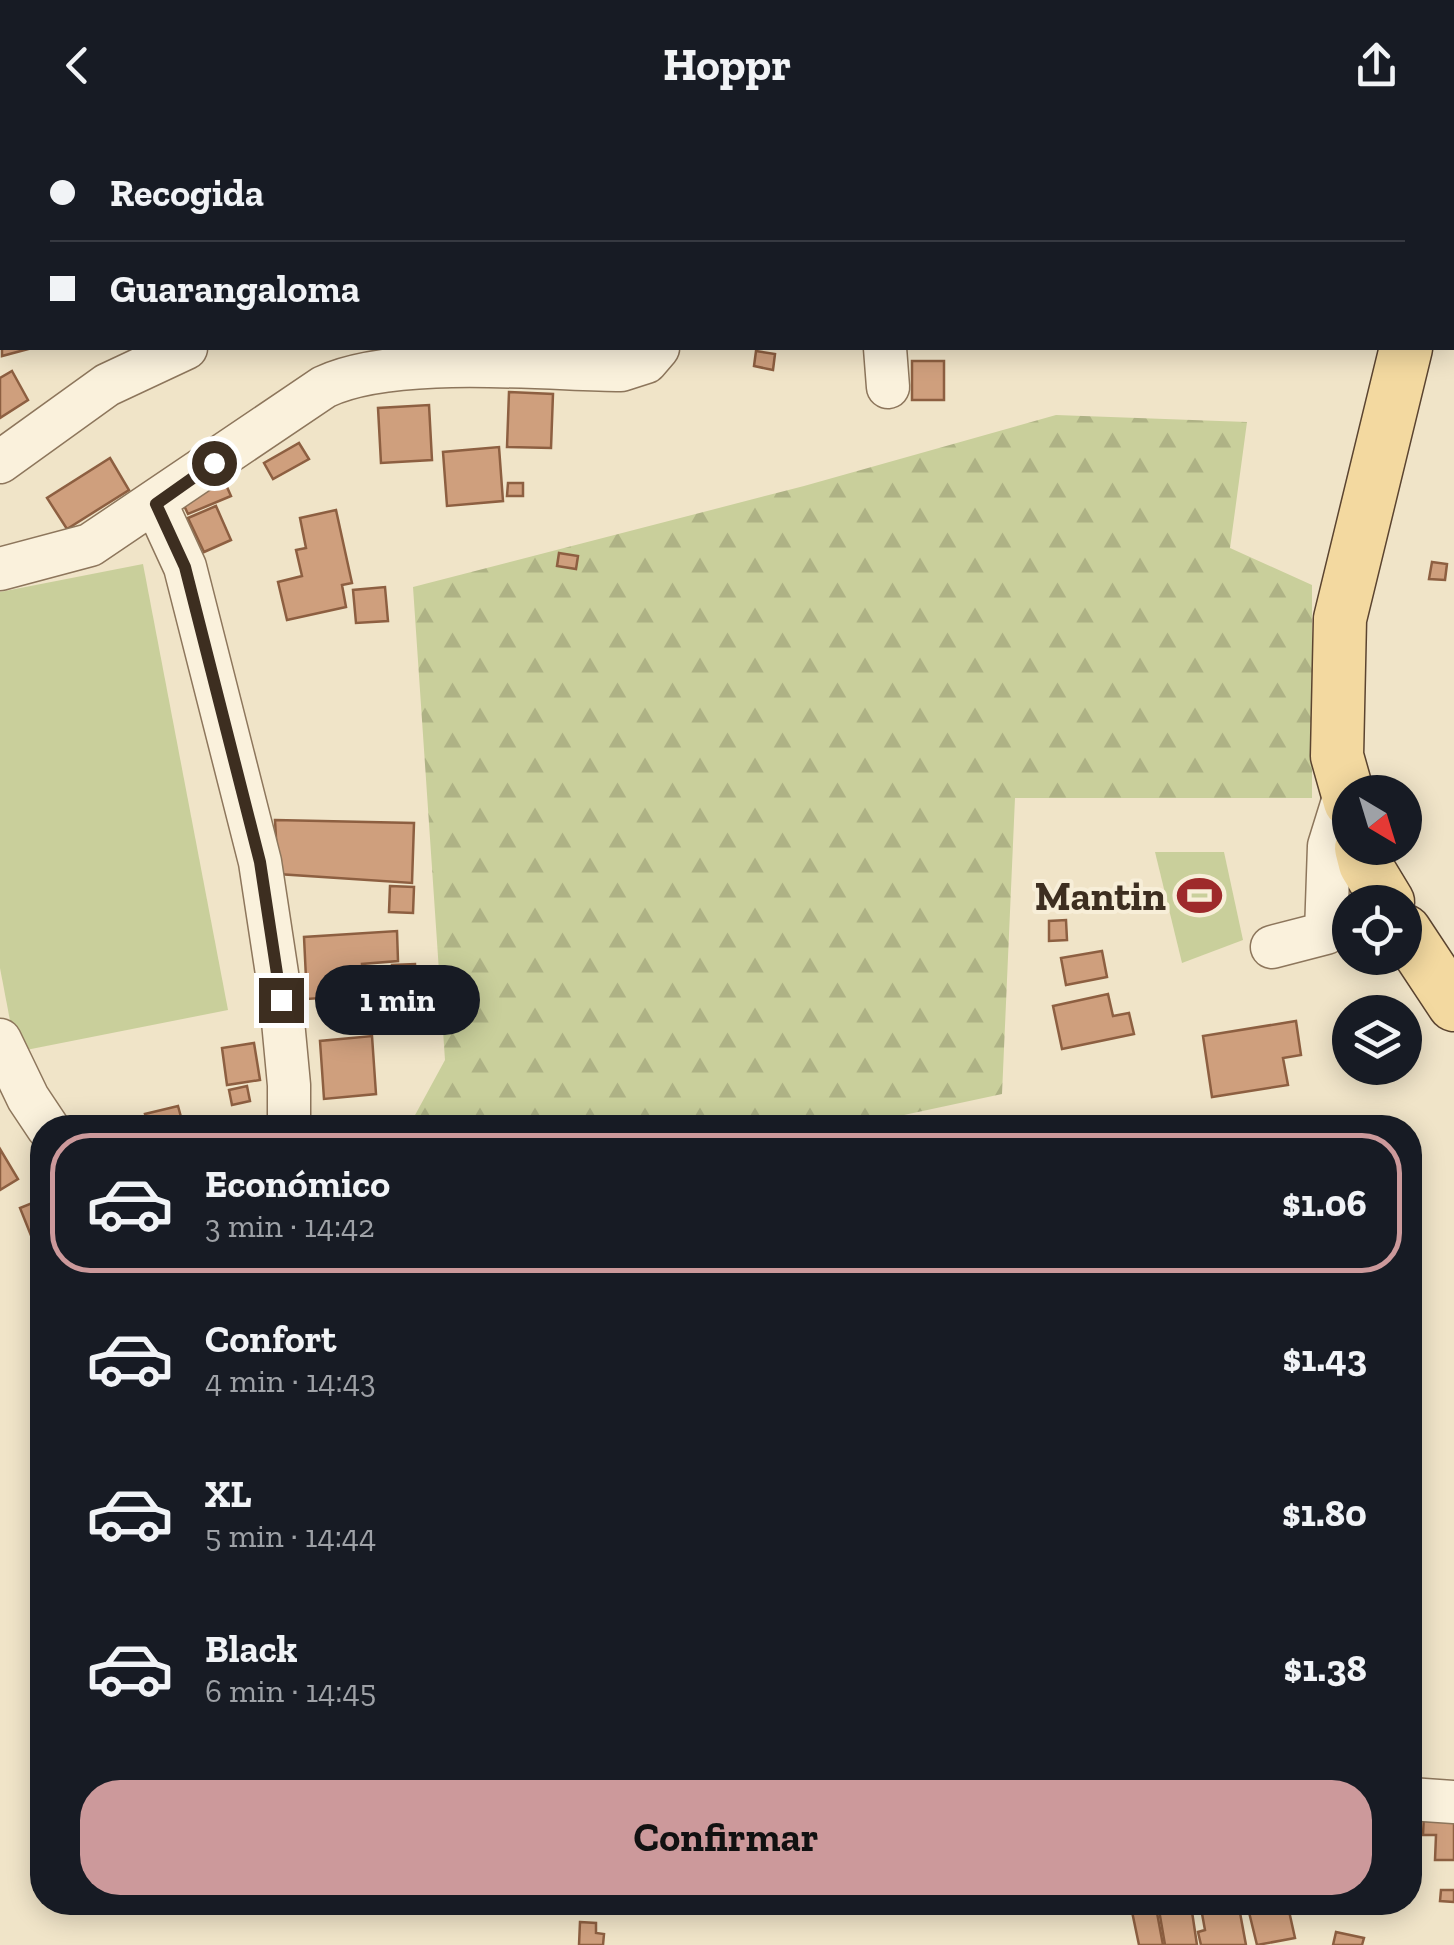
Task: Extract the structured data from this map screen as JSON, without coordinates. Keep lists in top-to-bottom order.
{
  "places": {
    "sports": ["Mantin"]
  },
  "north": "bottom right",
  "page": {
    "header": "Hoppr",
    "banner": ["Recogida", "Guarangaloma"],
    "bubble": "1 min",
    "list": [
      {
        "name": "Económico",
        "note": "3 min · 14:42",
        "value": "$1.06"
      },
      {
        "name": "Confort",
        "note": "4 min · 14:43",
        "value": "$1.43"
      },
      {
        "name": "XL",
        "note": "5 min · 14:44",
        "value": "$1.80"
      },
      {
        "name": "Black",
        "note": "6 min · 14:45",
        "value": "$1.38"
      }
    ],
    "buttons": "Confirmar"
  }
}
